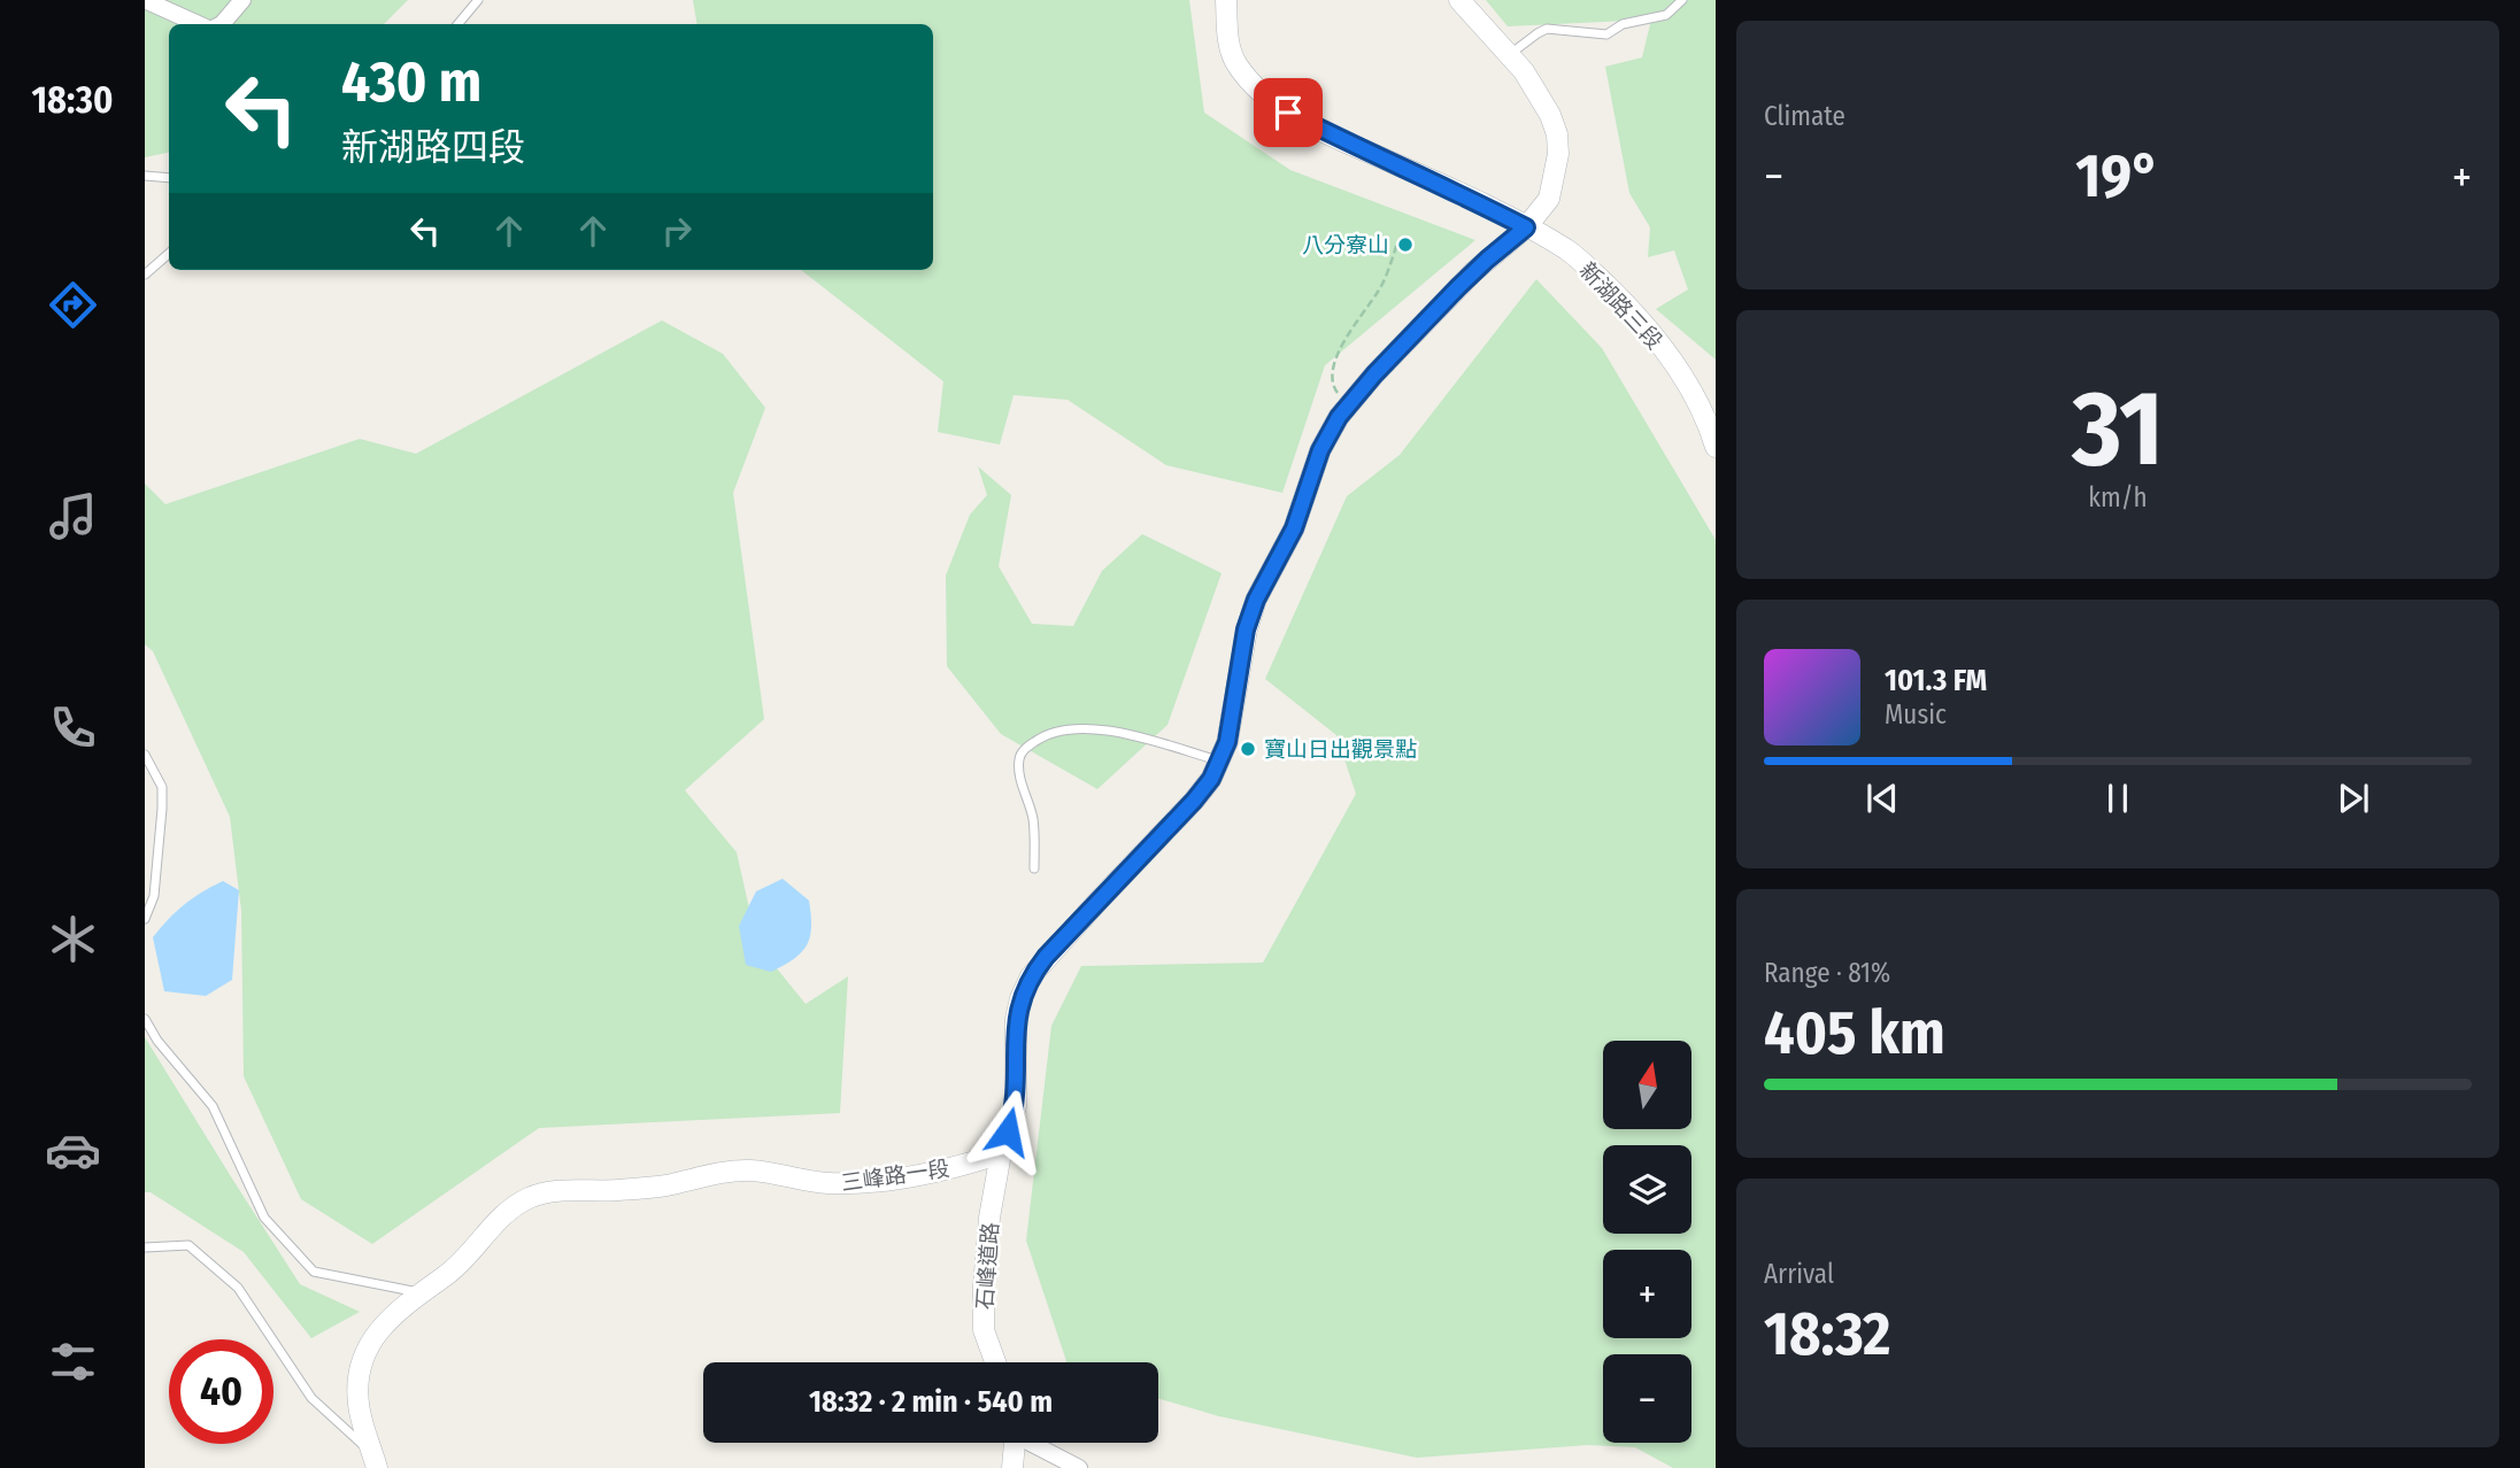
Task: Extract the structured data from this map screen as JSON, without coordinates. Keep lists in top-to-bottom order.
{
  "streets": {
    "street": ["新湖路三段", "三峰路一段", "石峰道路"]
  },
  "crossings": [
    ["三峰路一段", "石峰道路"]
  ],
  "places": ["八分寮山", "寶山日出觀景點"],
  "north": "top",
  "page": {
    "tabs": "18:30",
    "tile": [
      "Climate",
      ["31", "km/h"],
      ["Range · 81%", "405 km"],
      ["Arrival", "18:32"]
    ],
    "turn": ["430 m", "新湖路四段"],
    "heat": ["−", "19°", "+"],
    "song": ["101.3 FM", "Music"],
    "map_buttons": ["+", "−"],
    "limit": "40",
    "trip": "18:32 · 2 min · 540 m"
  }
}
